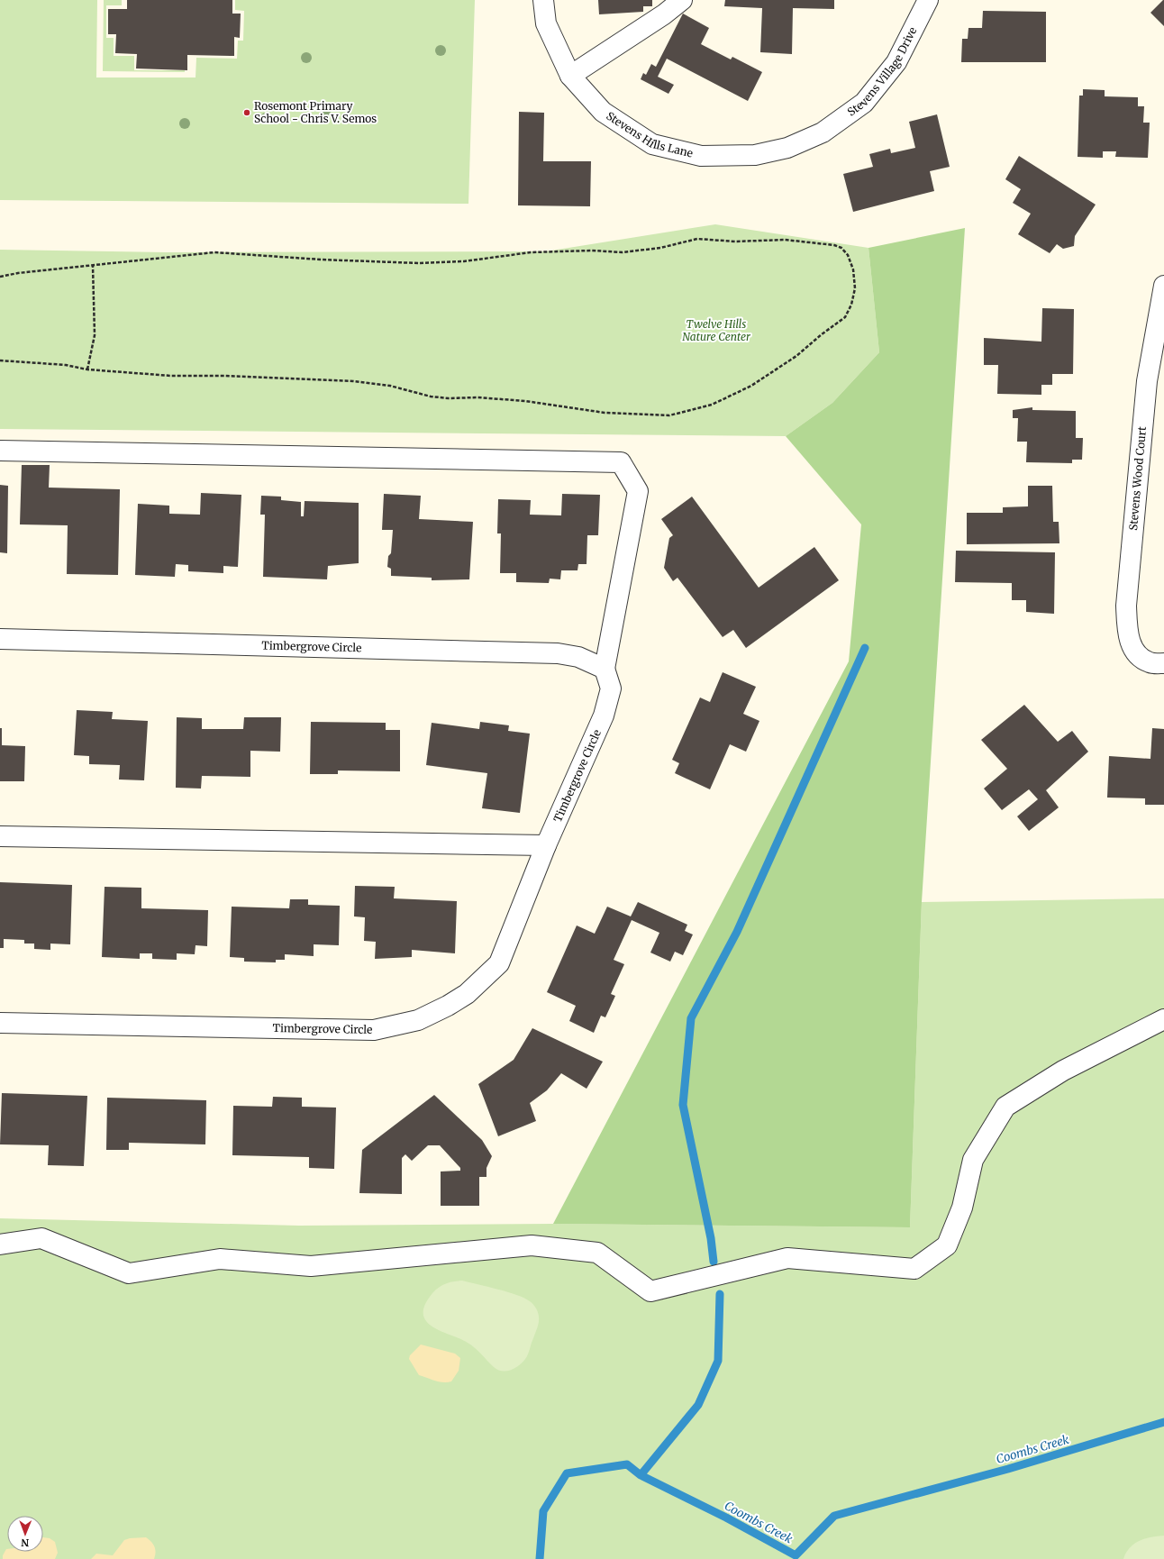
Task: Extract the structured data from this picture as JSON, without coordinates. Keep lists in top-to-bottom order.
{
  "streets": {
    "street": [
      "Stevens Village Drive",
      "Stevens Hills Lane",
      "Stevens Wood Court",
      "Timbergrove Circle"
    ]
  },
  "crossings": [
    ["Stevens Village Drive", "Stevens Hills Lane"]
  ],
  "water": ["Coombs Creek"],
  "parks": ["Twelve Hills Nature Center"],
  "places": ["Rosemont Primary School - Chris V. Semos"],
  "north": "bottom"
}
